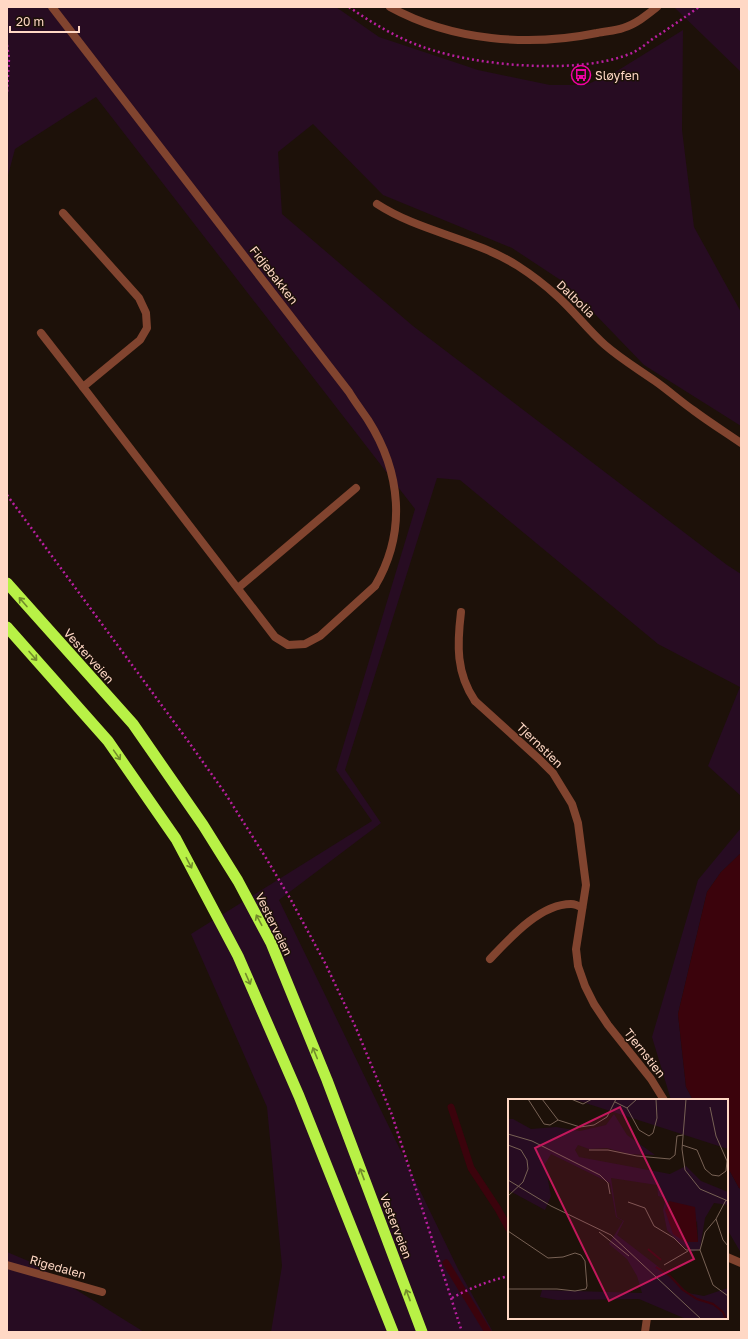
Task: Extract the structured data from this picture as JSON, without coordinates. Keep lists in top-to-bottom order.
{
  "streets": {
    "highway": ["Vesterveien"],
    "street": [
      "Fidjebakken",
      "Dalbolia",
      "Tjernstien",
      "Rigedalen"
    ]
  },
  "places": {
    "bus stop": ["Sløyfen"]
  },
  "scale_bar": "20 m"
}
